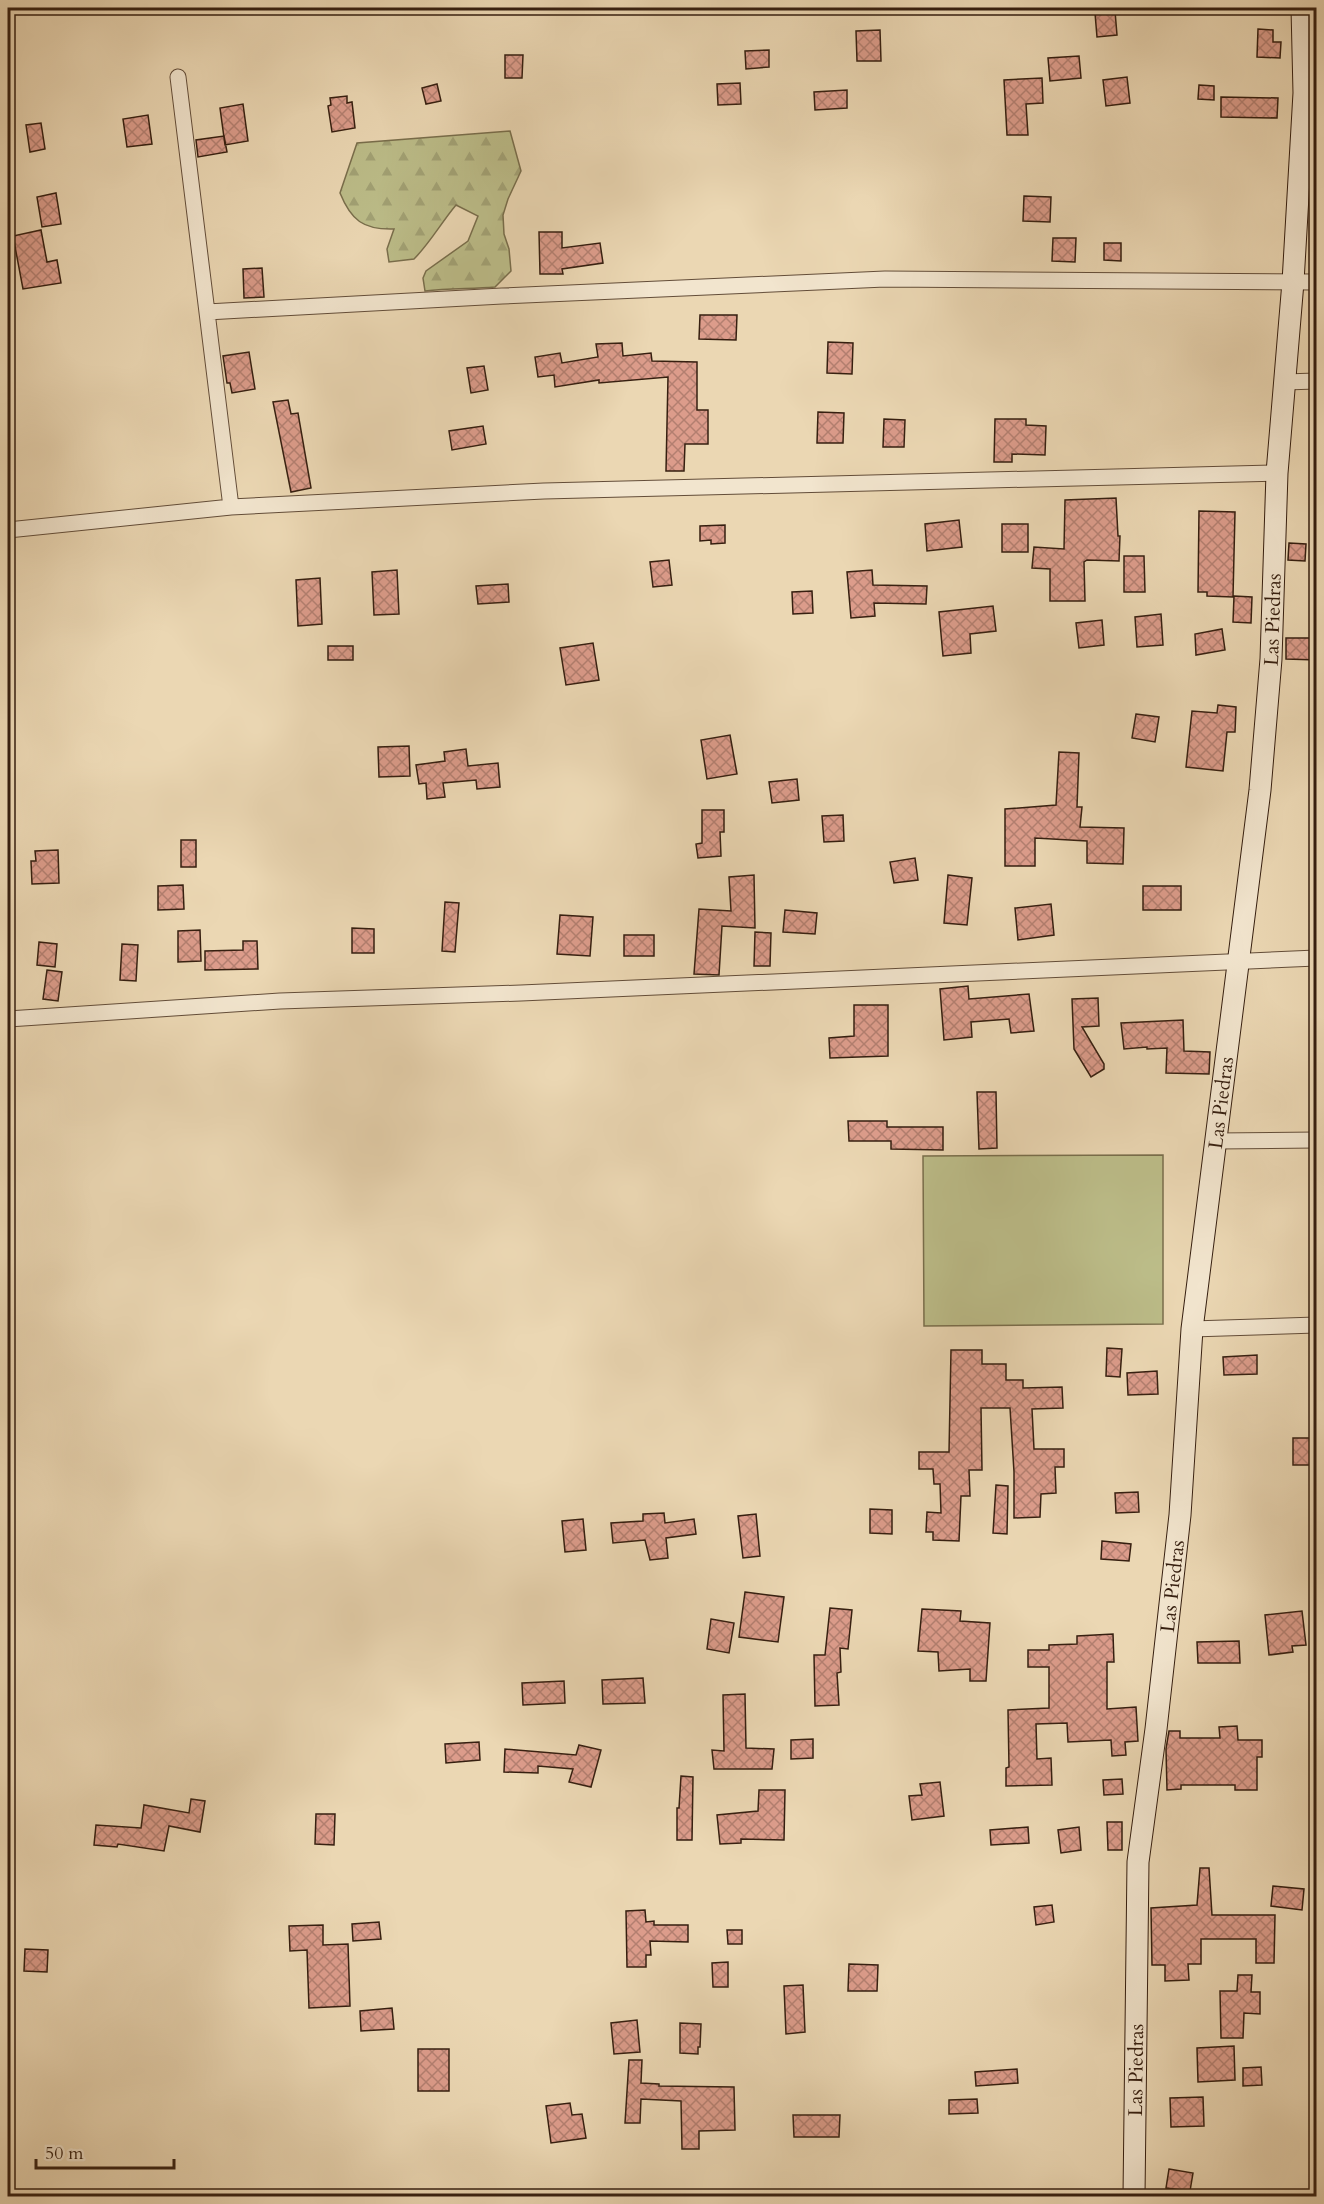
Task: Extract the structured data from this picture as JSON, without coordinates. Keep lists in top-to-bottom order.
{
  "streets": {
    "street": ["Las Piedras"]
  },
  "scale_bar": "50 m"
}
